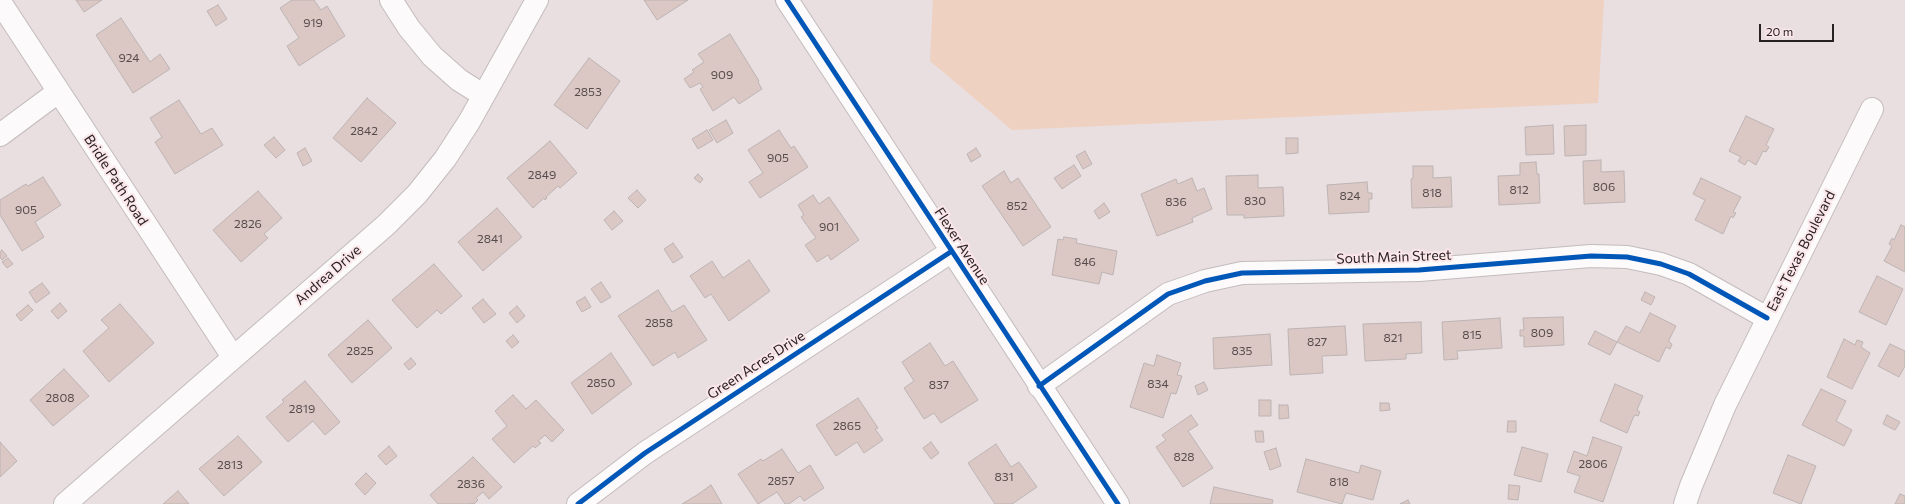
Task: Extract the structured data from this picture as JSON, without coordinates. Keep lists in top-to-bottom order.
{
  "streets": {
    "street": [
      "Bridle Path Road",
      "Flexer Avenue",
      "East Texas Boulevard",
      "South Main Street",
      "Andrea Drive",
      "Green Acres Drive"
    ]
  },
  "crossings": [
    ["Bridle Path Road", "Andrea Drive"],
    ["Flexer Avenue", "South Main Street"],
    ["Flexer Avenue", "Green Acres Drive"],
    ["East Texas Boulevard", "South Main Street"]
  ],
  "house_numbers": [
    "919",
    "924",
    "909",
    "2853",
    "2842",
    "905",
    "2849",
    "806",
    "812",
    "818",
    "824",
    "830",
    "836",
    "852",
    "905",
    "2826",
    "901",
    "2841",
    "846",
    "2858",
    "809",
    "815",
    "821",
    "827",
    "2825",
    "835",
    "2850",
    "834",
    "837",
    "2808",
    "2819",
    "2865",
    "828",
    "2806",
    "2813",
    "831",
    "2857",
    "818",
    "2836"
  ],
  "scale_bar": "20 m"
}
